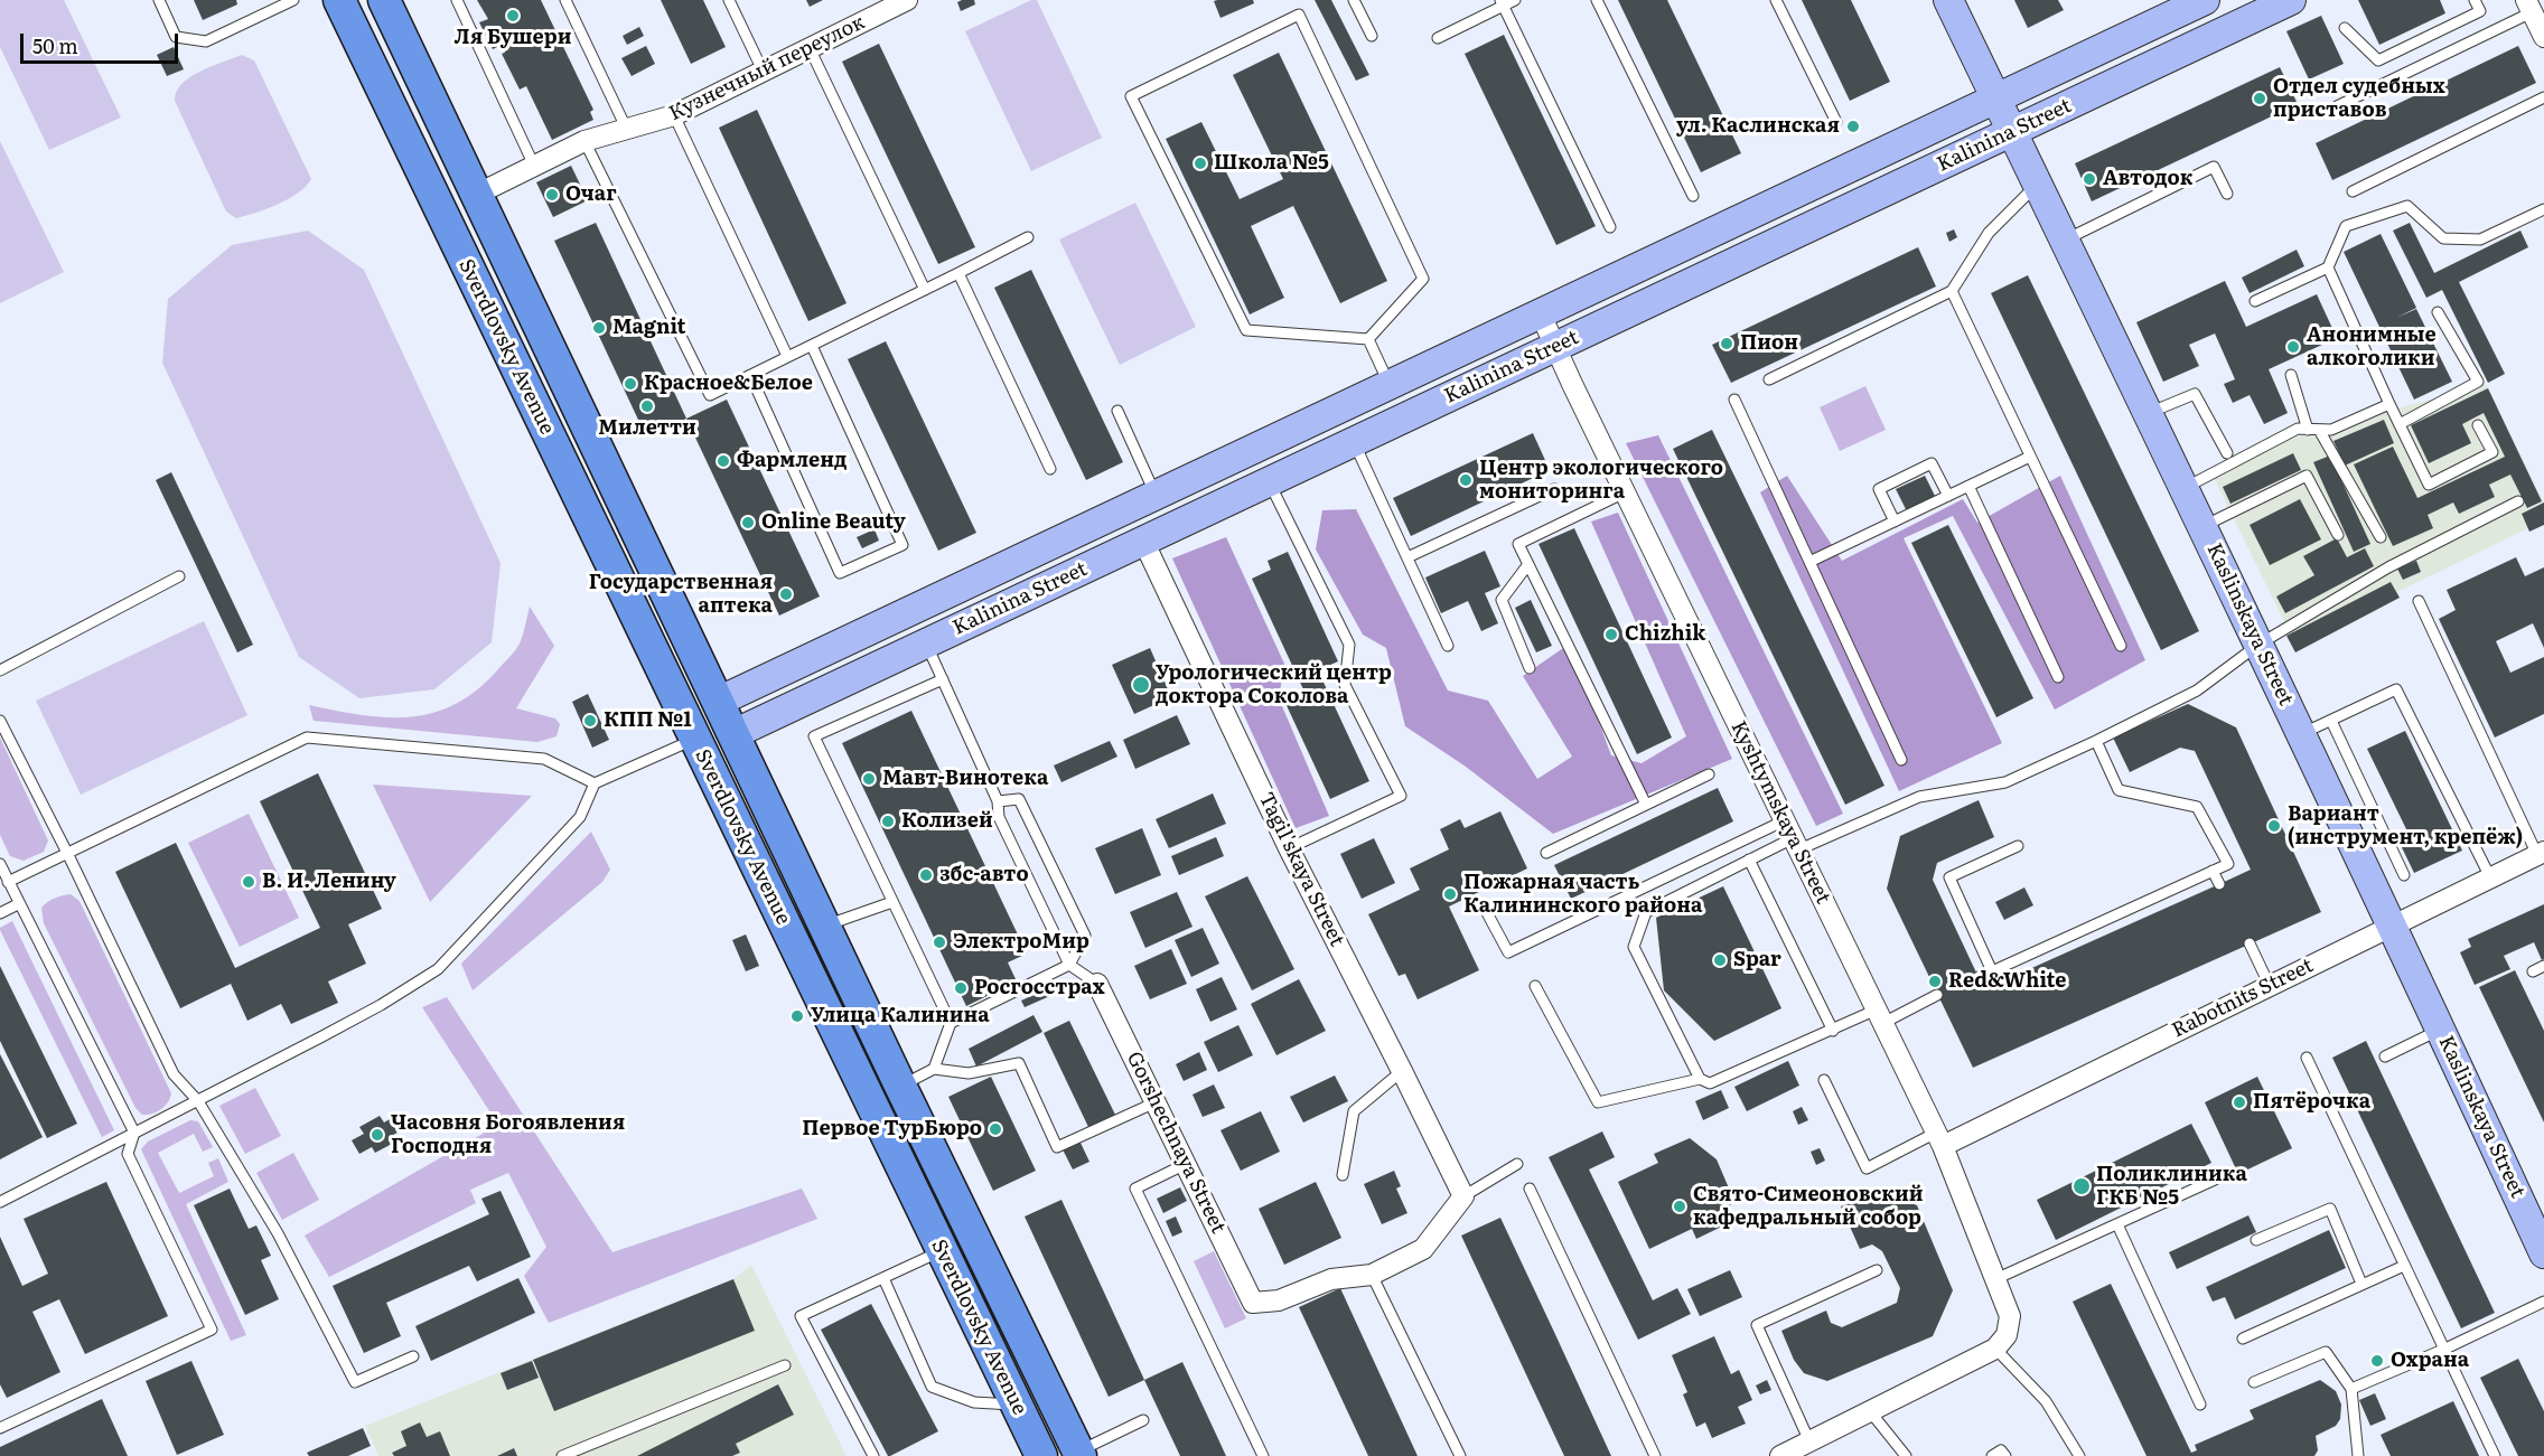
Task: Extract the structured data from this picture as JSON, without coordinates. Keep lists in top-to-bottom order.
{
  "streets": {
    "main road": ["Kalinina Street", "Sverdlovsky Avenue", "Kaslinskaya Street"],
    "street": [
      "Кузнечный переулок",
      "Kyshtymskaya Street",
      "Tagil'skaya Street",
      "Rabotnits Street",
      "Gorshechnaya Street"
    ]
  },
  "crossings": [
    ["Кузнечный переулок", "Sverdlovsky Avenue"],
    ["Kalinina Street", "Sverdlovsky Avenue"],
    ["Kalinina Street", "Kaslinskaya Street"],
    ["Kalinina Street", "Kyshtymskaya Street"],
    ["Kalinina Street", "Tagil'skaya Street"],
    ["Kaslinskaya Street", "Rabotnits Street"],
    ["Kyshtymskaya Street", "Rabotnits Street"]
  ],
  "places": [
    "Ля Бушери",
    "Отдел судебных приставов",
    "ул. Каслинская",
    "Школа №5",
    "Автодок",
    "Очаг",
    "Magnit",
    "Пион",
    "Анонимные алкоголики",
    "Красное&Белое",
    "Милетти",
    "Фармленд",
    "Центр экологического мониторинга",
    "Online Beauty",
    "Государственная аптека",
    "Chizhik",
    "Урологический центр доктора Соколова",
    "КПП №1",
    "Мавт-Винотека",
    "Колизей",
    "Вариант (инструмент, крепёж)",
    "збс-авто",
    "В. И. Ленину",
    "Пожарная часть Калининского района",
    "ЭлектроМир",
    "Spar",
    "Red&White",
    "Росгосстрах",
    "Улица Калинина",
    "Пятёрочка",
    "Первое ТурБюро",
    "Часовня Богоявления Господня",
    "Поликлиника ГКБ №5",
    "Свято-Симеоновский кафедральный собор",
    "Охрана"
  ],
  "scale_bar": "50 m"
}
